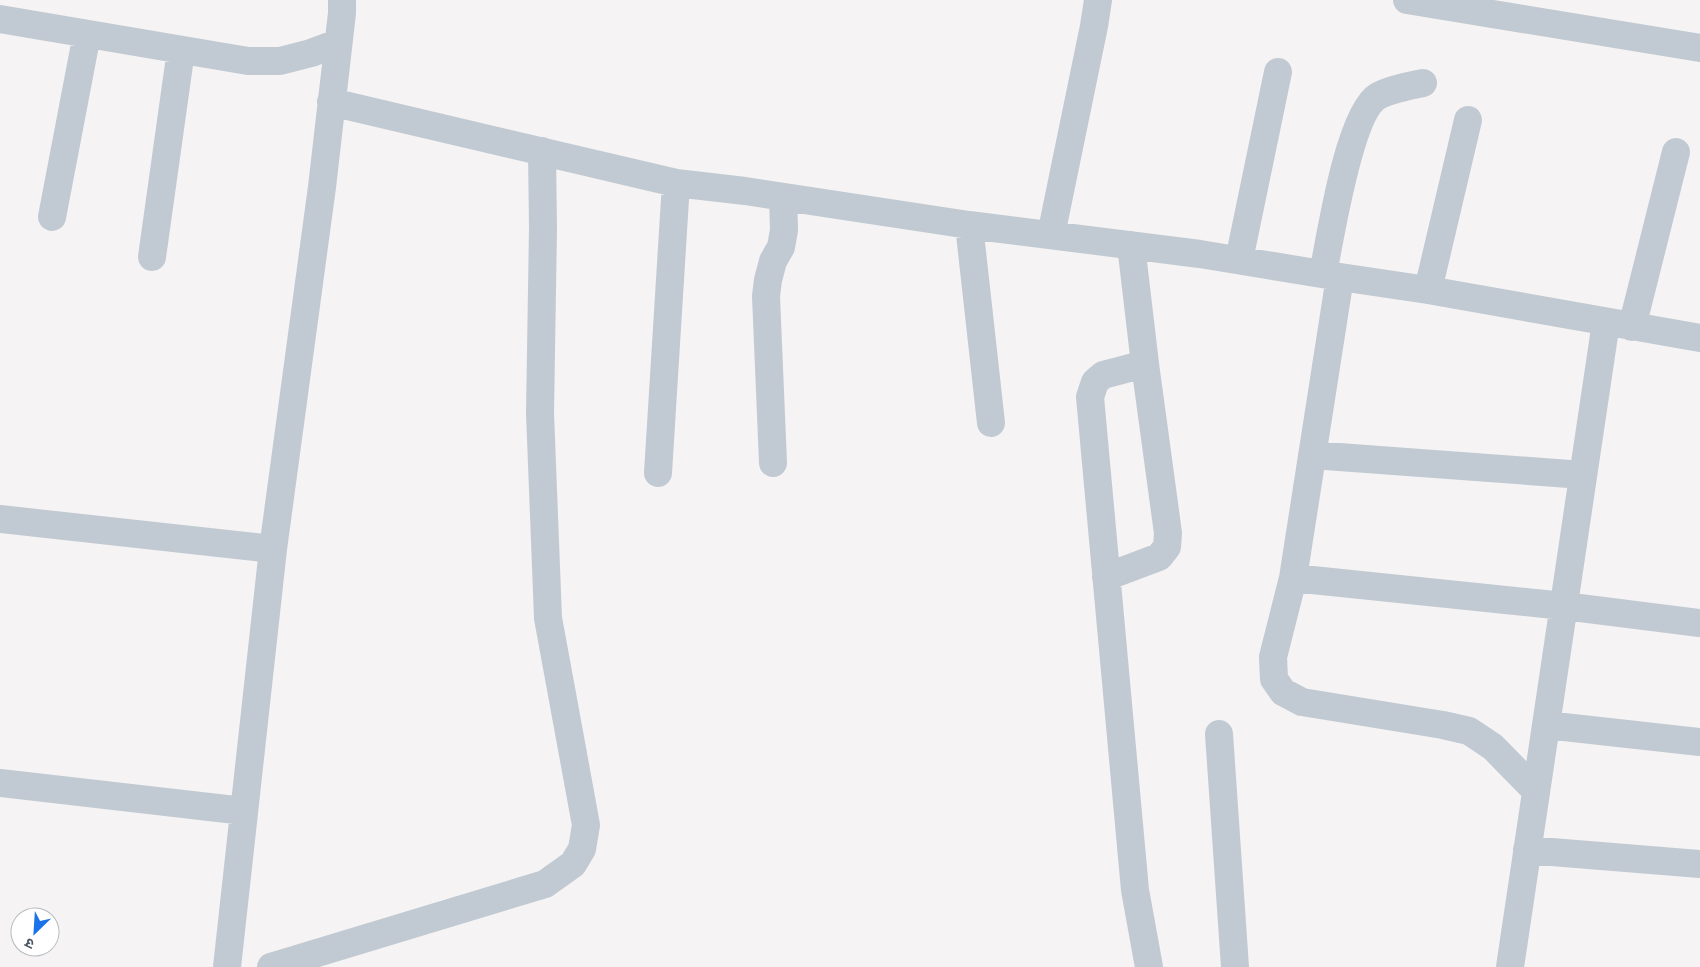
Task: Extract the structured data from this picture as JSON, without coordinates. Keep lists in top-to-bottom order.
{
  "north": "bottom left"
}
